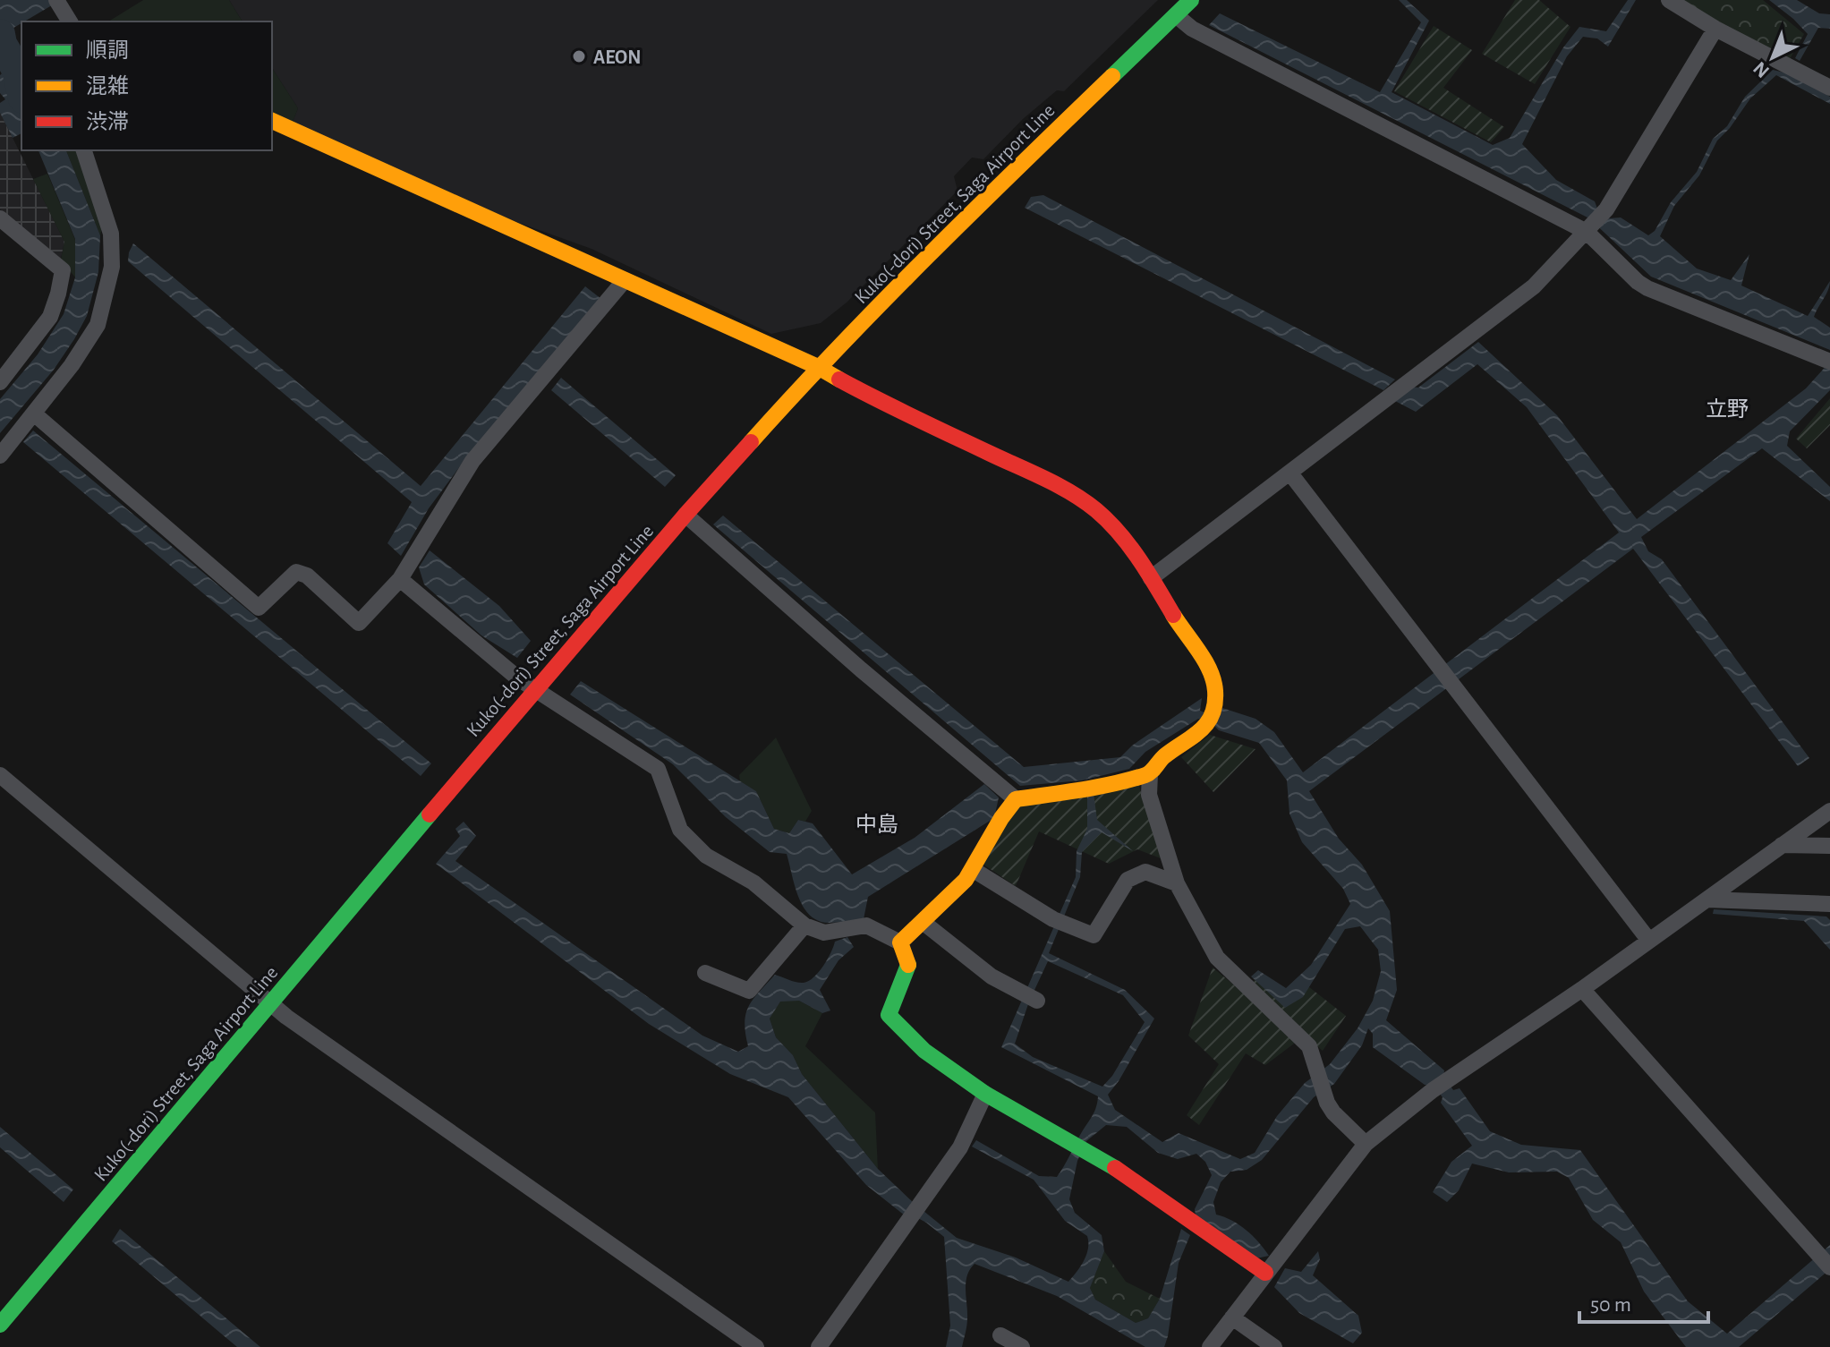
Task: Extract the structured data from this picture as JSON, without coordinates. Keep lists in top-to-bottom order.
{
  "streets": {
    "street": ["Kuko(-dori) Street, Saga Airport Line"]
  },
  "districts": ["立野", "中島"],
  "places": ["AEON"],
  "legend": ["順調", "混雑", "渋滞"],
  "scale_bar": "50 m",
  "north": "bottom left"
}
